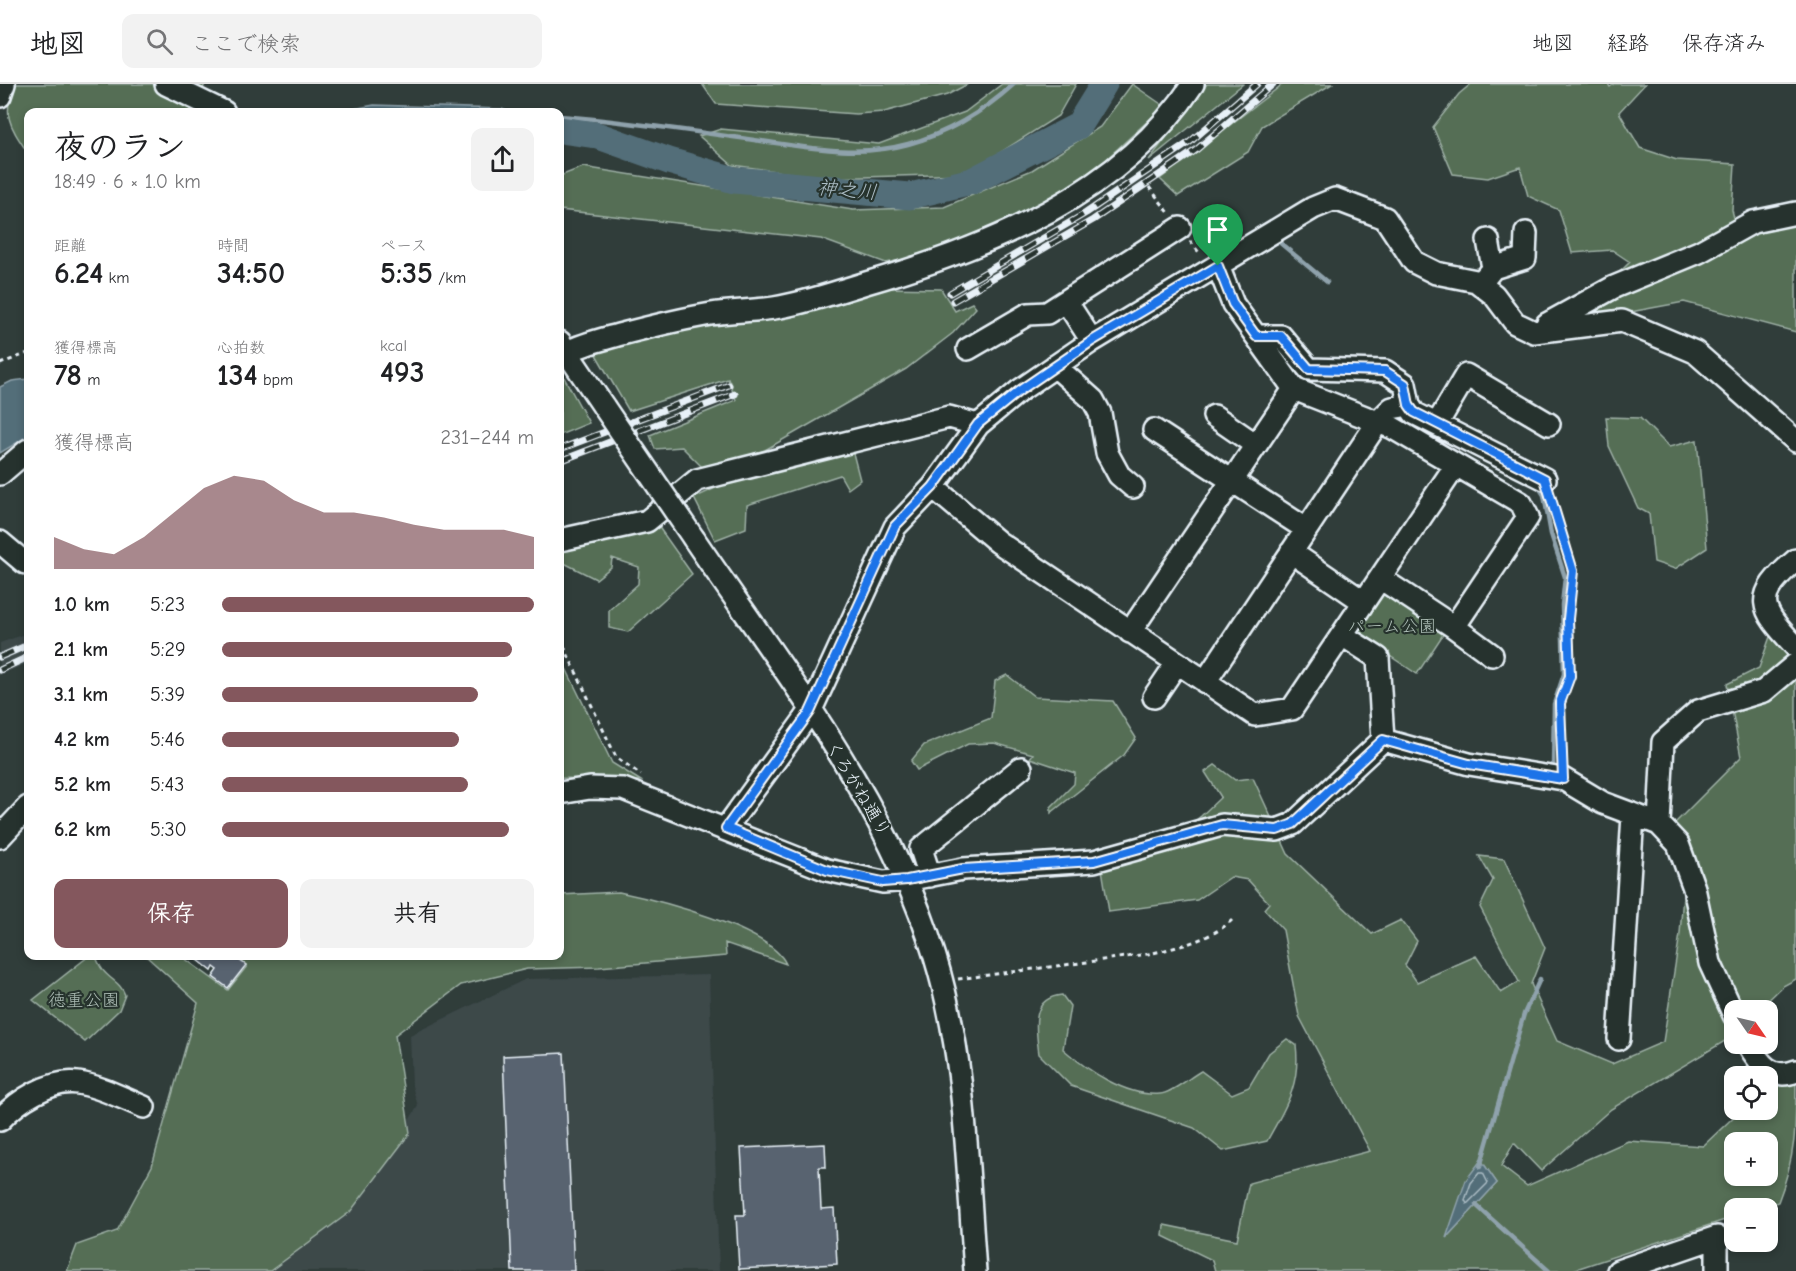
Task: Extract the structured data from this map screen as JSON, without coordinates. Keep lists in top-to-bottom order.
{
  "streets": {
    "street": ["くろがね通り"]
  },
  "water": ["神之川"],
  "parks": ["パーム公園", "徳重公園"],
  "north": "bottom right",
  "page": {
    "header": "地図",
    "search": "ここで検索",
    "nav": ["地図", "経路", "保存済み"],
    "heading": ["夜のラン", "18:49 · 6 × 1.0 km"],
    "stats": [
      ["距離", "6.24 km"],
      ["時間", "34:50"],
      ["ペース", "5:35 /km"],
      ["獲得標高", "78 m"],
      ["心拍数", "134 bpm"],
      ["kcal", "493"]
    ],
    "chart": ["獲得標高", "231–244 m"],
    "list": [
      {
        "name": "1.0 km",
        "note": "5:23"
      },
      {
        "name": "2.1 km",
        "note": "5:29"
      },
      {
        "name": "3.1 km",
        "note": "5:39"
      },
      {
        "name": "4.2 km",
        "note": "5:46"
      },
      {
        "name": "5.2 km",
        "note": "5:43"
      },
      {
        "name": "6.2 km",
        "note": "5:30"
      }
    ],
    "buttons": ["保存", "共有"],
    "map_buttons": ["+", "−"]
  }
}
